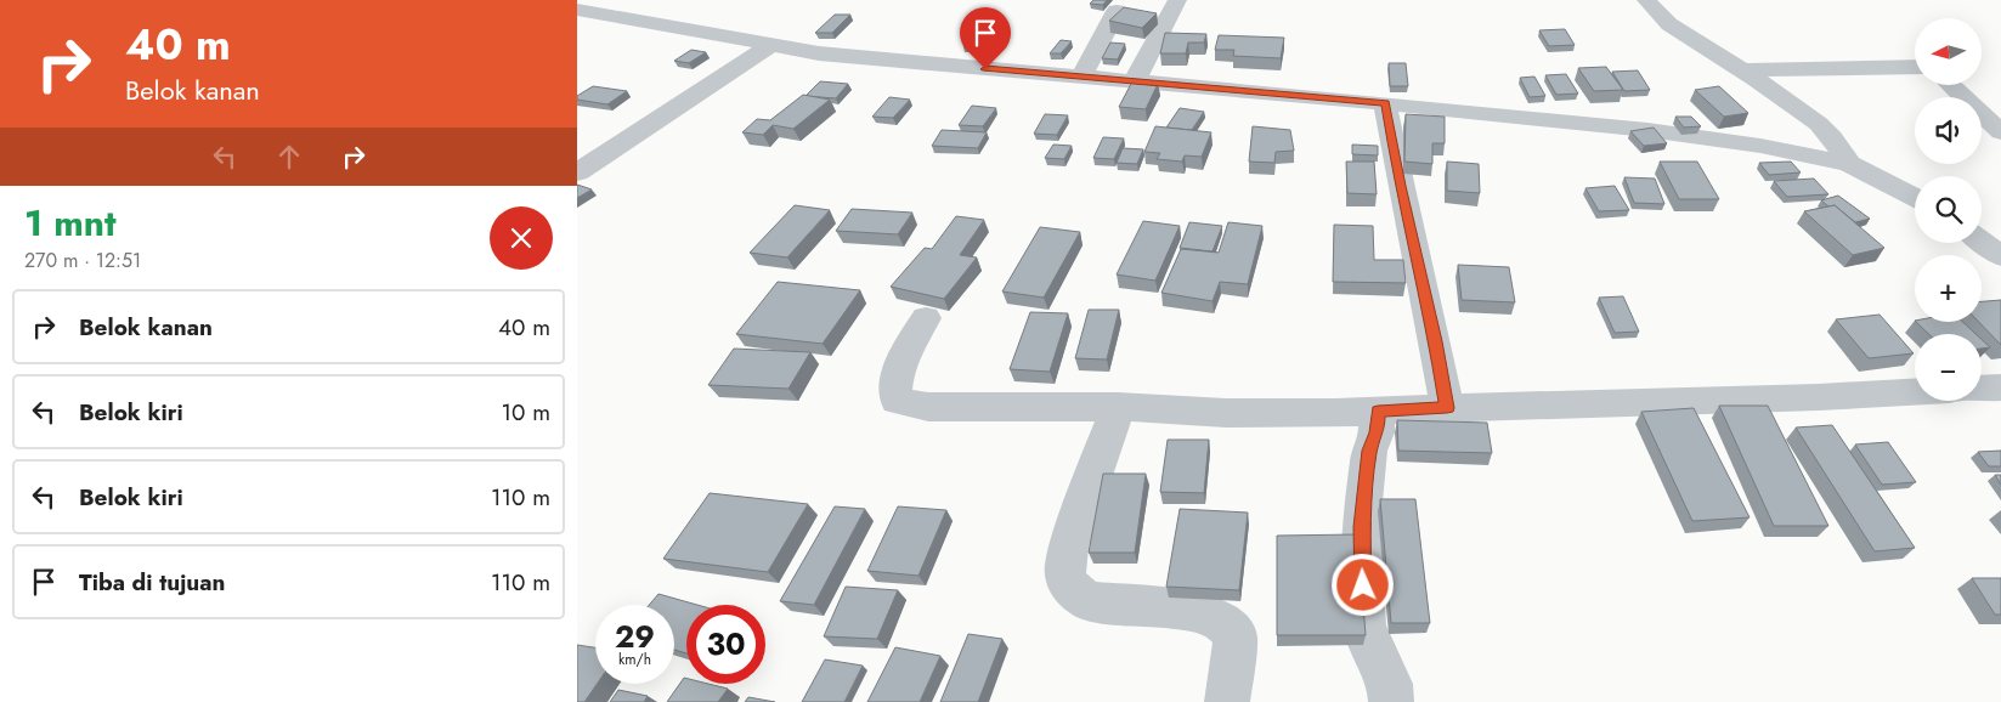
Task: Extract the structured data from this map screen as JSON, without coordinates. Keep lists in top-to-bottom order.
{
  "north": "left",
  "page": {
    "turn": ["40 m", "Belok kanan"],
    "map_buttons": ["+", "−"],
    "heading": ["1 mnt", "270 m · 12:51"],
    "list": [
      {
        "name": "Belok kanan",
        "value": "40 m"
      },
      {
        "name": "Belok kiri",
        "value": "10 m"
      },
      {
        "name": "Belok kiri",
        "value": "110 m"
      },
      {
        "name": "Tiba di tujuan",
        "value": "110 m"
      }
    ],
    "speed": "29 km/h",
    "limit": "30"
  }
}
